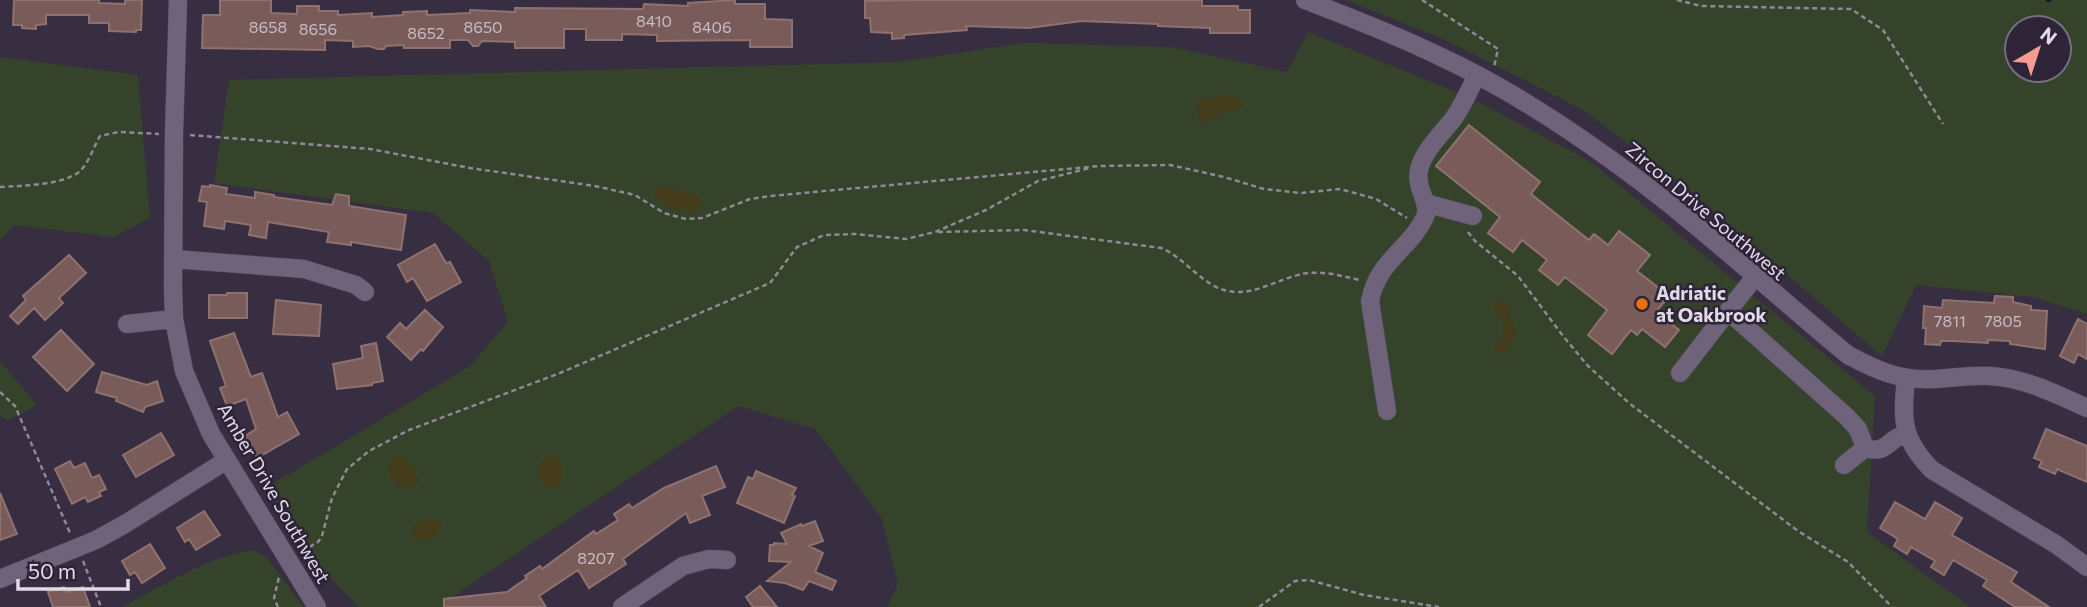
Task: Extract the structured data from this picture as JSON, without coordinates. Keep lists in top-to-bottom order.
{
  "streets": {
    "street": ["Zircon Drive Southwest", "Amber Drive Southwest"]
  },
  "places": ["Adriatic at Oakbrook"],
  "house_numbers": [
    "8410",
    "8658",
    "8650",
    "8406",
    "8656",
    "8652",
    "7811",
    "7805",
    "8207"
  ],
  "scale_bar": "50 m",
  "north": "top right"
}
